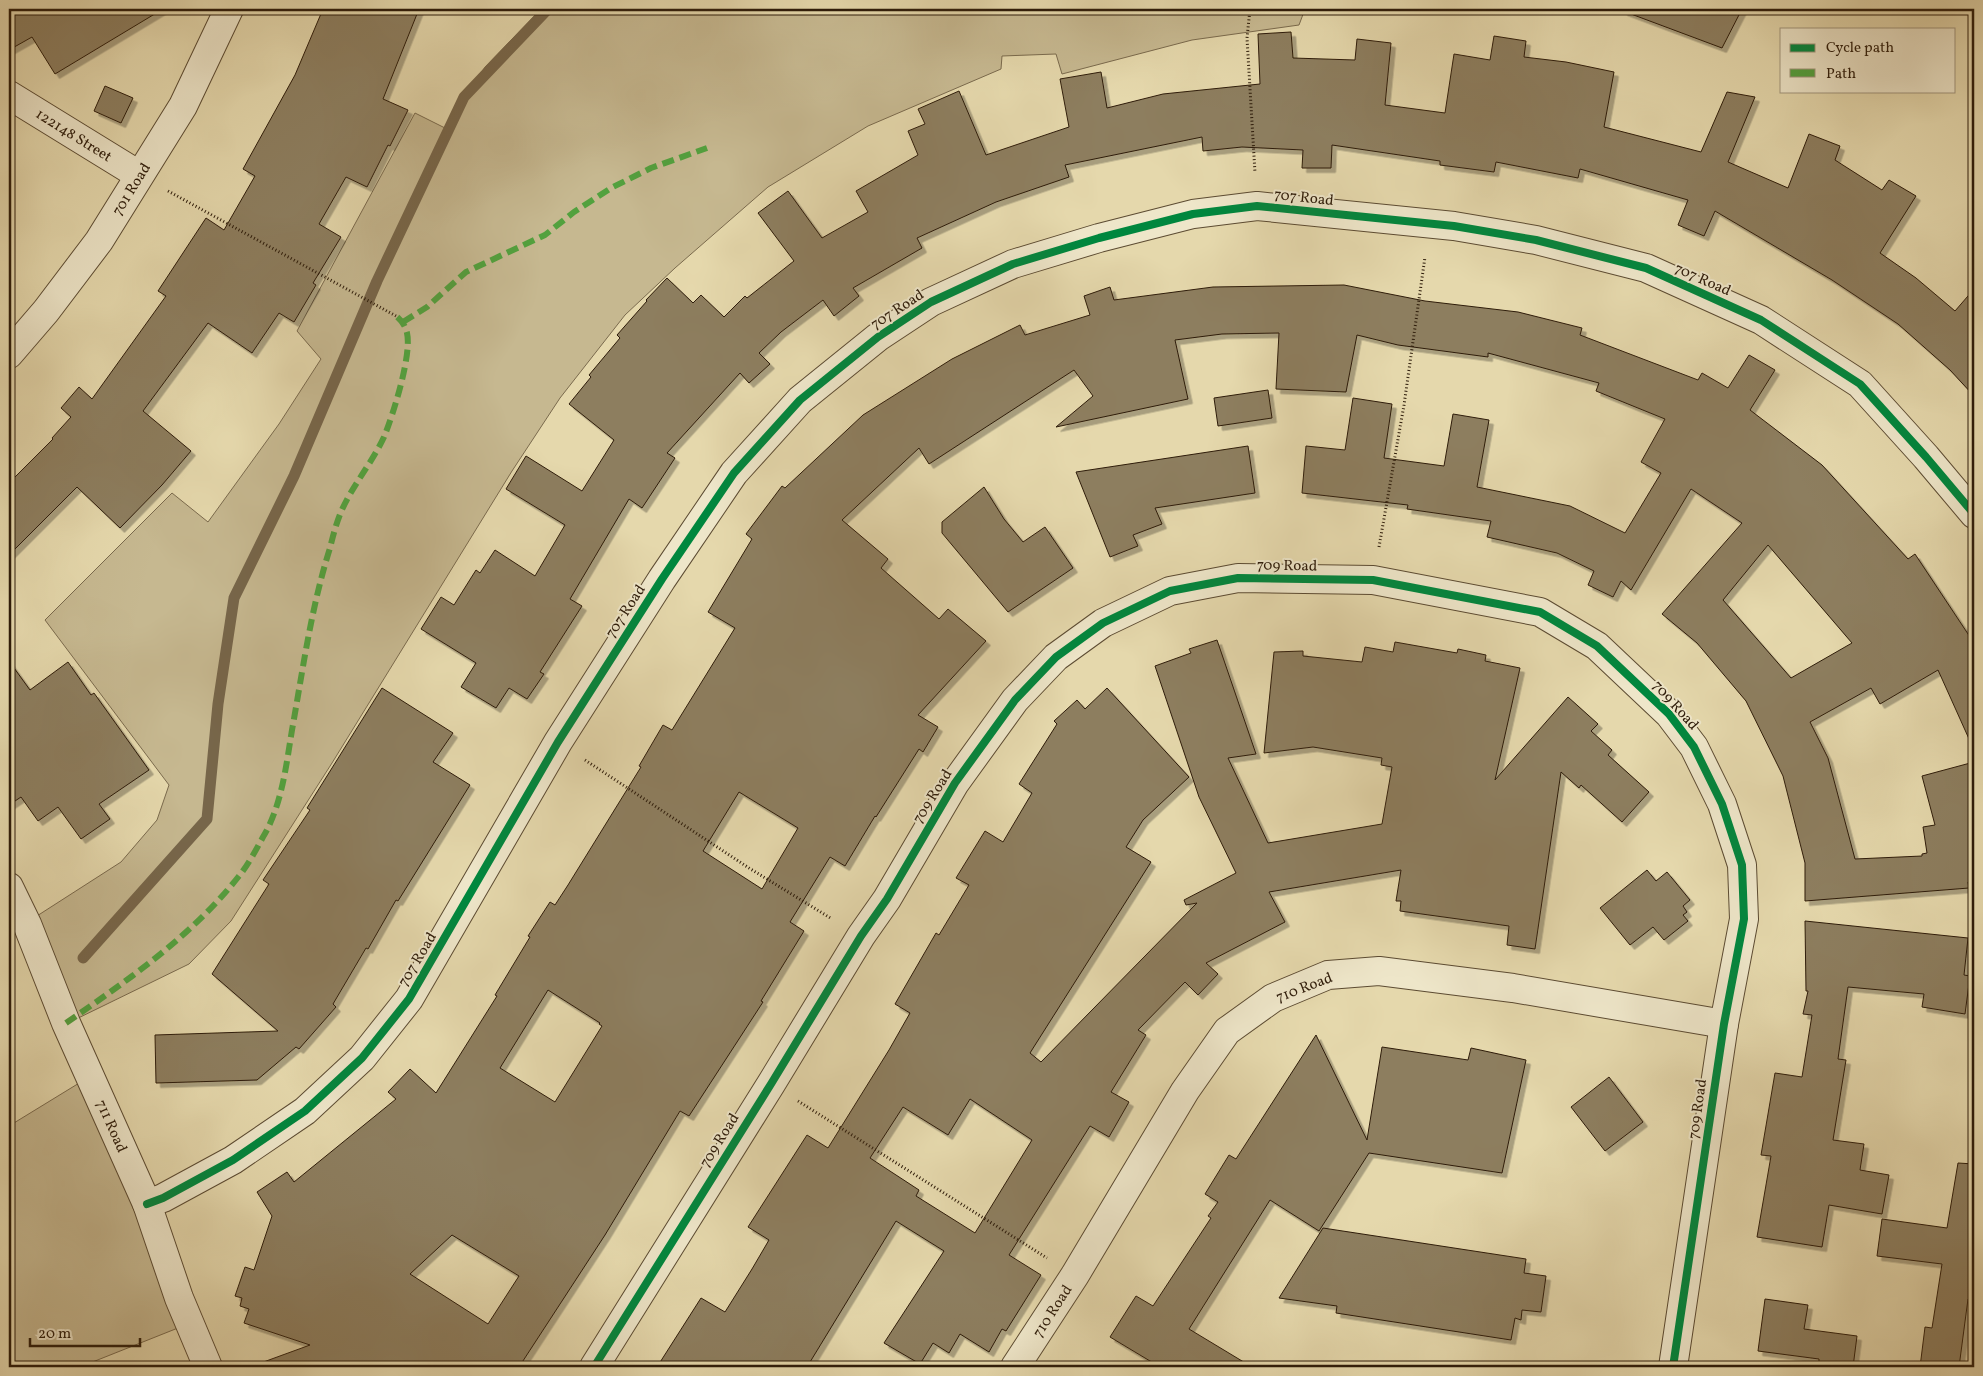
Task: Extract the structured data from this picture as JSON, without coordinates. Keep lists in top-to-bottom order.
{
  "streets": {
    "street": [
      "122148 Street",
      "701 Road",
      "707 Road",
      "709 Road",
      "710 Road",
      "711 Road"
    ]
  },
  "crossings": [
    ["122148 Street", "701 Road"],
    ["707 Road", "711 Road"],
    ["709 Road", "710 Road"]
  ],
  "legend": ["Cycle path", "Path"],
  "scale_bar": "20 m"
}
